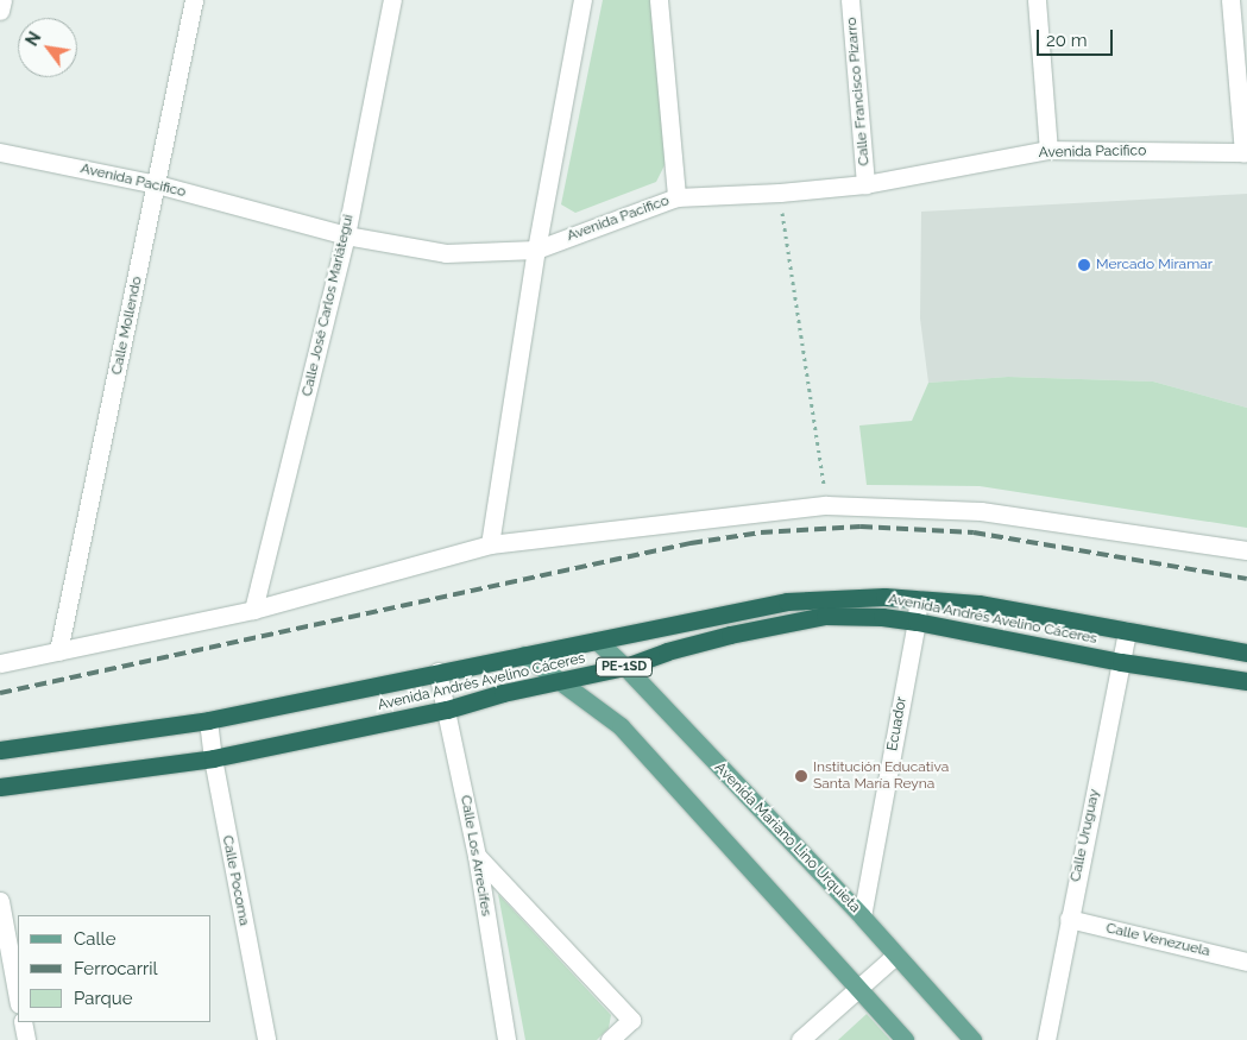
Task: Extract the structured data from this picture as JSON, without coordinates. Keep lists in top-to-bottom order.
{
  "streets": {
    "highway": ["Avenida Andrés Avelino Cáceres", "PE-1SD"],
    "main road": ["Avenida Mariano Lino Urquieta"],
    "street": [
      "Calle Francisco Pizarro",
      "Avenida Pacifico",
      "Calle José Carlos Mariátegui",
      "Calle Mollendo",
      "Ecuador",
      "Calle Uruguay",
      "Calle Los Arrecifes",
      "Calle Pocoma",
      "Calle Venezuela"
    ]
  },
  "crossings": [
    ["Calle Francisco Pizarro", "Avenida Pacifico"],
    ["Avenida Pacifico", "Calle José Carlos Mariátegui"],
    ["Avenida Pacifico", "Calle Mollendo"],
    ["Avenida Andrés Avelino Cáceres", "Ecuador"],
    ["Avenida Andrés Avelino Cáceres", "Calle Uruguay"],
    ["Avenida Andrés Avelino Cáceres", "Avenida Mariano Lino Urquieta"],
    ["Avenida Andrés Avelino Cáceres", "Calle Los Arrecifes"],
    ["Avenida Andrés Avelino Cáceres", "Calle Pocoma"],
    ["Ecuador", "Avenida Mariano Lino Urquieta"],
    ["Calle Uruguay", "Calle Venezuela"]
  ],
  "places": ["Mercado Miramar", "Institución Educativa Santa María Reyna"],
  "legend": ["Calle", "Ferrocarril", "Parque"],
  "scale_bar": "20 m",
  "north": "top left"
}
